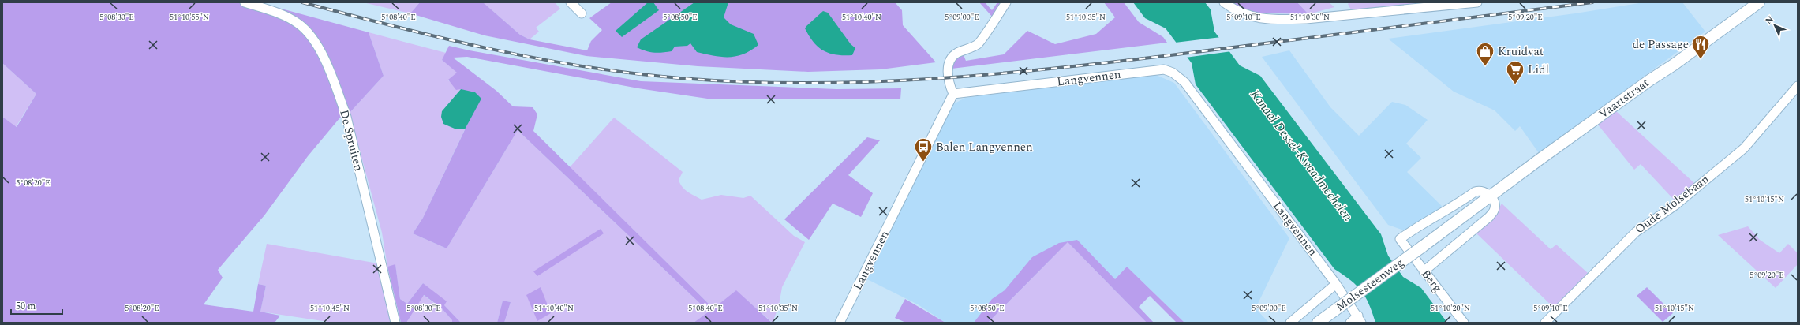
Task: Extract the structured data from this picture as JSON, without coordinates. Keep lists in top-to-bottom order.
{
  "streets": {
    "main road": ["Vaartstraat", "Molsesteenweg"],
    "street": [
      "Langvennen",
      "De Spruiten",
      "Oude Molsebaan",
      "Berg"
    ]
  },
  "crossings": [
    ["Langvennen", "Molsesteenweg"],
    ["Vaartstraat", "Berg"],
    ["Vaartstraat", "Molsesteenweg"]
  ],
  "water": ["Kanaal Dessel-Kwaadmechelen"],
  "places": {
    "restaurant": ["de Passage"],
    "shop": ["Kruidvat"],
    "supermarket": ["Lidl"],
    "bus stop": ["Balen Langvennen"]
  },
  "scale_bar": "50 m",
  "north": "top left",
  "coordinates": [
    "5°09'20\"E",
    "5°08'30\"E",
    "51°10'55\"N",
    "5°08'40\"E",
    "5°08'50\"E",
    "51°10'40\"N",
    "5°09'00\"E",
    "51°10'35\"N",
    "5°09'10\"E",
    "51°10'30\"N",
    "5°08'20\"E",
    "51°10'15\"N",
    "51°10'45\"N",
    "51°10'20\"N"
  ]
}
